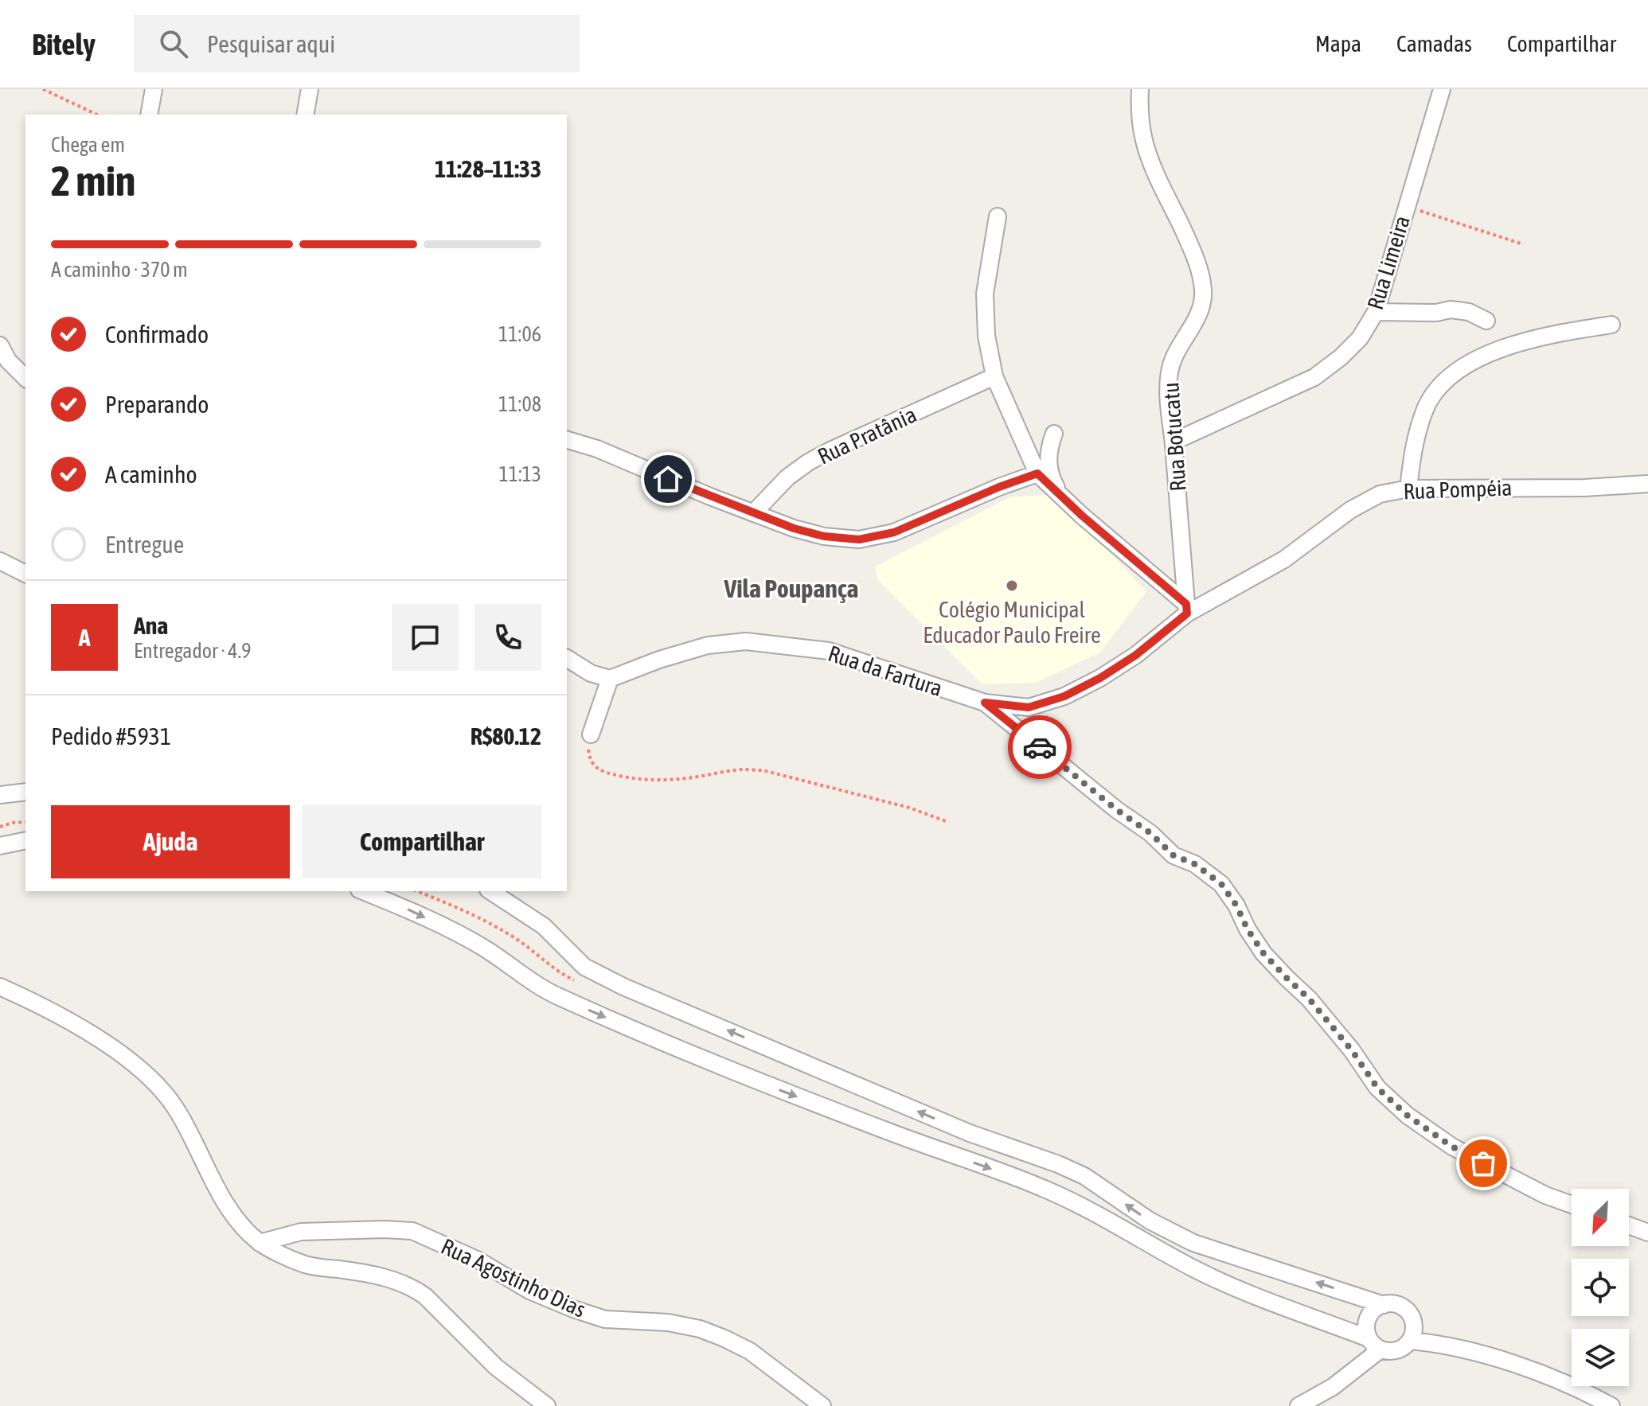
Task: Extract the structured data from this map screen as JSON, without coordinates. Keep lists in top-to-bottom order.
{
  "streets": {
    "street": [
      "Rua Limeira",
      "Rua Pratânia",
      "Rua Botucatu",
      "Rua Pompéia",
      "Rua da Fartura",
      "Rua Agostinho Dias"
    ]
  },
  "crossings": [
    ["Rua Limeira", "Rua Botucatu"],
    ["Rua Botucatu", "Rua Pompéia"],
    ["Rua Botucatu", "Rua da Fartura"],
    ["Rua Pompéia", "Rua da Fartura"]
  ],
  "districts": ["Vila Poupança"],
  "places": ["Colégio Municipal Educador Paulo Freire"],
  "north": "bottom left",
  "page": {
    "header": "Bitely",
    "search": "Pesquisar aqui",
    "nav": ["Mapa", "Camadas", "Compartilhar"],
    "heading": ["2 min", "Chega em", "11:28–11:33"],
    "panel": [
      "Ana",
      "Entregador · 4.9",
      "Pedido #5931",
      "R$80.12"
    ],
    "bar": "A caminho · 370 m",
    "list": [
      ["Confirmado", "11:06"],
      ["Preparando", "11:08"],
      ["A caminho", "11:13"],
      "Entregue"
    ],
    "round": "A",
    "buttons": ["Ajuda", "Compartilhar"]
  }
}
